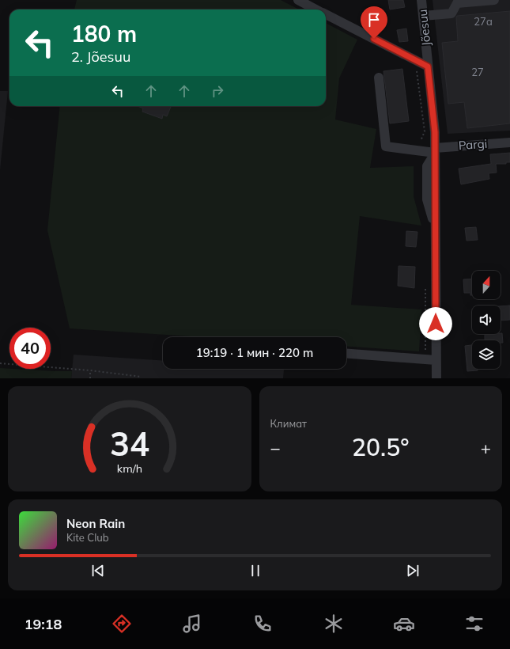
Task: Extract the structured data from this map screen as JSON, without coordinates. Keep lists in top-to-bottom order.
{
  "streets": {
    "street": ["Jõesuu", "Pargi"]
  },
  "crossings": [
    ["Jõesuu", "Pargi"]
  ],
  "house_numbers": ["27a", "27"],
  "north": "top",
  "page": {
    "turn": ["180 m", "2. Jõesuu"],
    "limit": "40",
    "trip": "19:19 · 1 мин · 220 m",
    "tile": "Климат",
    "heat": ["−", "20.5°", "+"],
    "song": ["Neon Rain", "Kite Club"],
    "tabs": "19:18",
    "gauge": ["34", "km/h"]
  }
}
